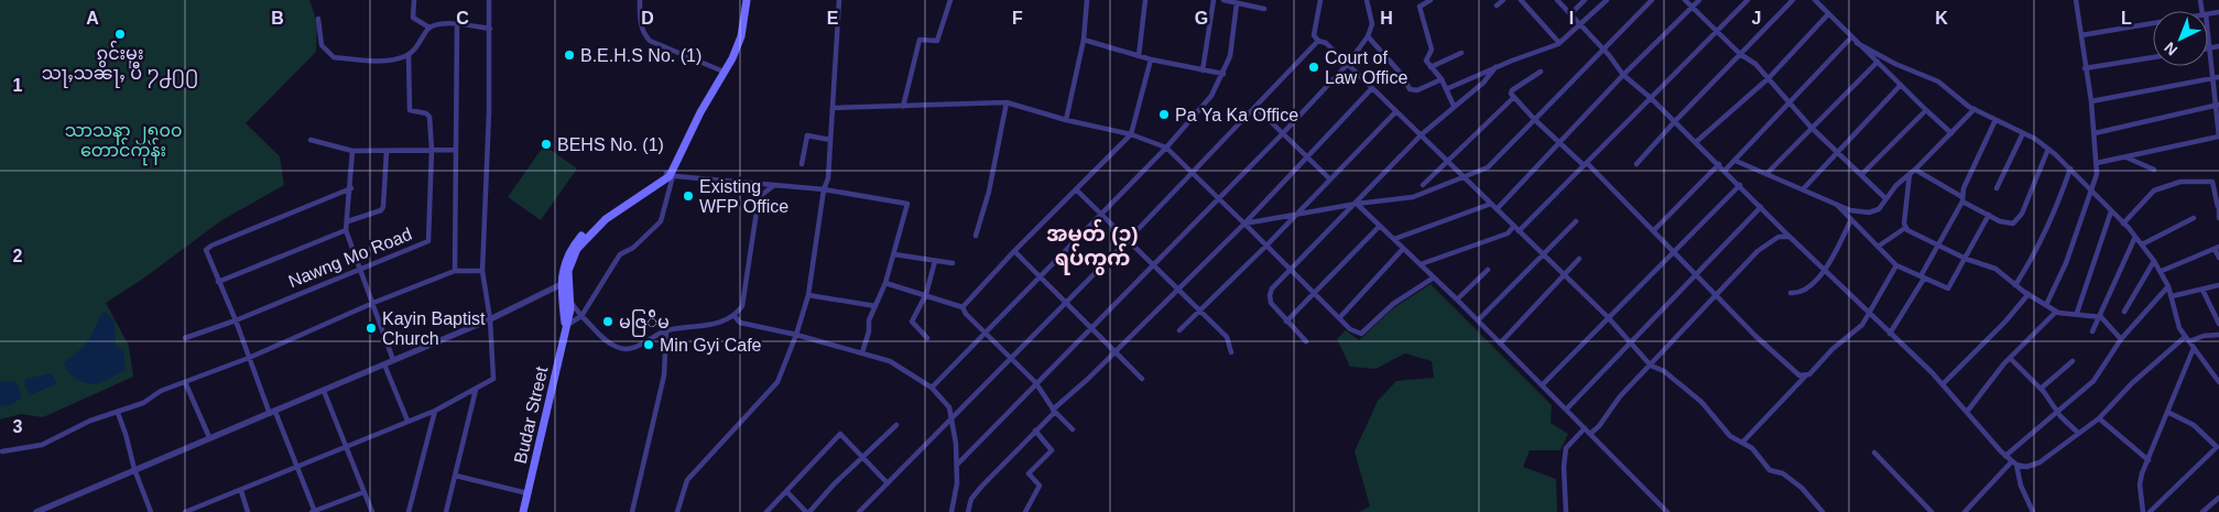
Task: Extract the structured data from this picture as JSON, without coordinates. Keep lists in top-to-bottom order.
{
  "streets": {
    "main road": ["Budar Street"],
    "street": ["Nawng Mo Road"]
  },
  "districts": ["အမှတ် (၁) ရပ်ကွက်"],
  "parks": ["သာသနာ ၂၅၀၀ တောင်ကုန်း"],
  "places": [
    "ၵွင်းမူး သႃႇသၼႃႇ ပီ ႒႕႐႐",
    "B.E.H.S No. (1)",
    "Court of Law Office",
    "Pa Ya Ka Office",
    "BEHS No. (1)",
    "Existing WFP Office",
    "မဇြ်ိမ",
    "Kayin Baptist Church",
    "Min Gyi Cafe"
  ],
  "north": "bottom left",
  "grid": {
    "columns": [
      "A",
      "B",
      "C",
      "D",
      "E",
      "F",
      "G",
      "H",
      "I",
      "J",
      "K",
      "L"
    ],
    "rows": ["1", "2", "3"]
  }
}
